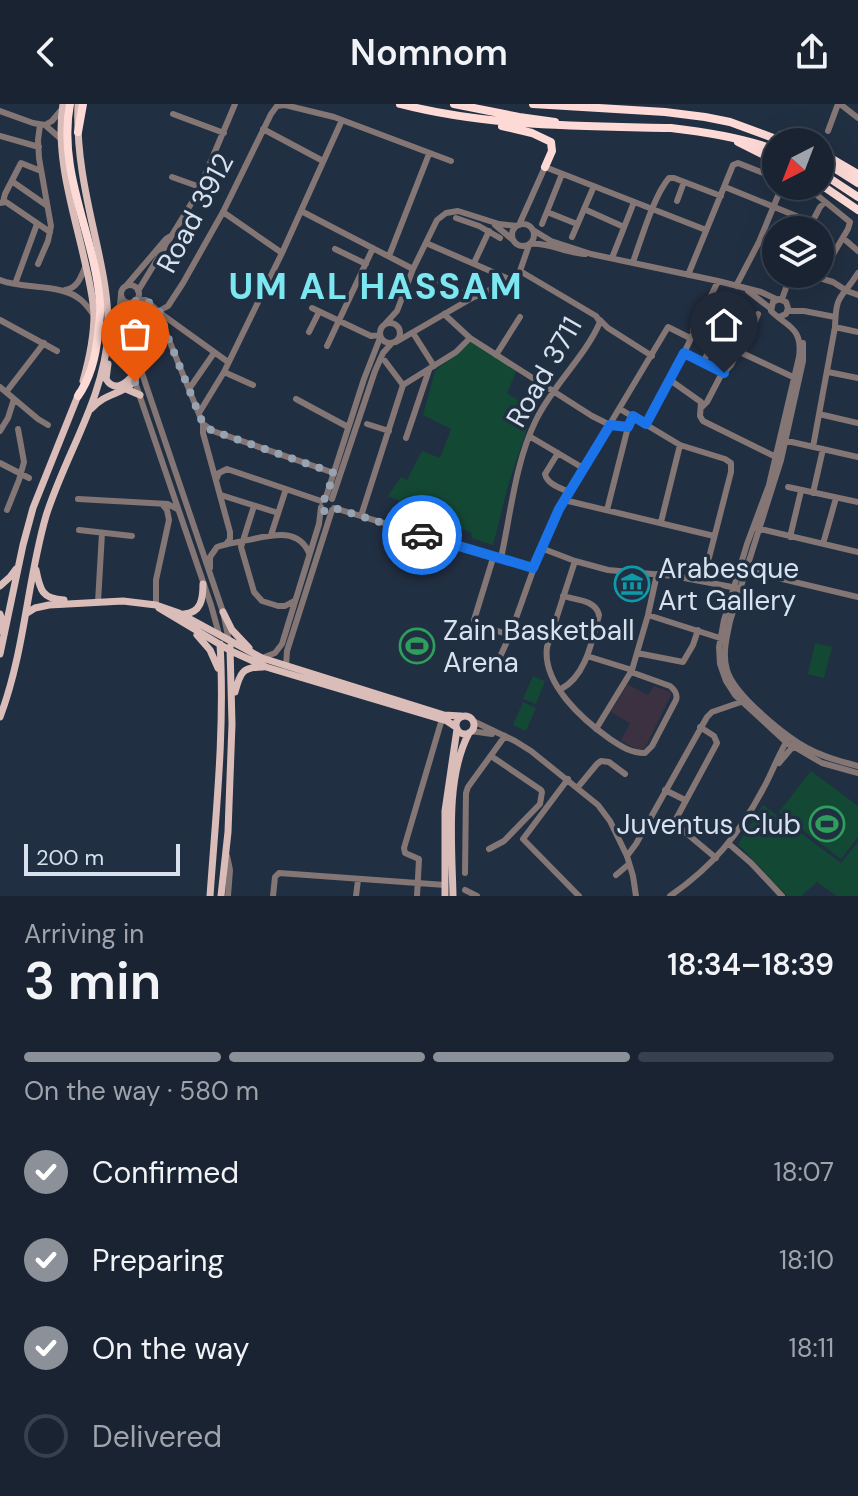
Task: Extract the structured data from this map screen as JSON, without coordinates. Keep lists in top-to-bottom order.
{
  "streets": {
    "street": ["Road 3912", "Road 3711"]
  },
  "districts": ["UM AL HASSAM"],
  "places": {
    "museum": ["Arabesque Art Gallery"],
    "sports": ["Zain Basketball Arena", "Juventus Club"]
  },
  "scale_bar": "200 m",
  "north": "bottom left",
  "page": {
    "header": "Nomnom",
    "scale": "200 m",
    "heading": ["3 min", "Arriving in", "18:34–18:39"],
    "bar": "On the way · 580 m",
    "list": [
      ["Confirmed", "18:07"],
      ["Preparing", "18:10"],
      ["On the way", "18:11"],
      "Delivered"
    ]
  }
}
